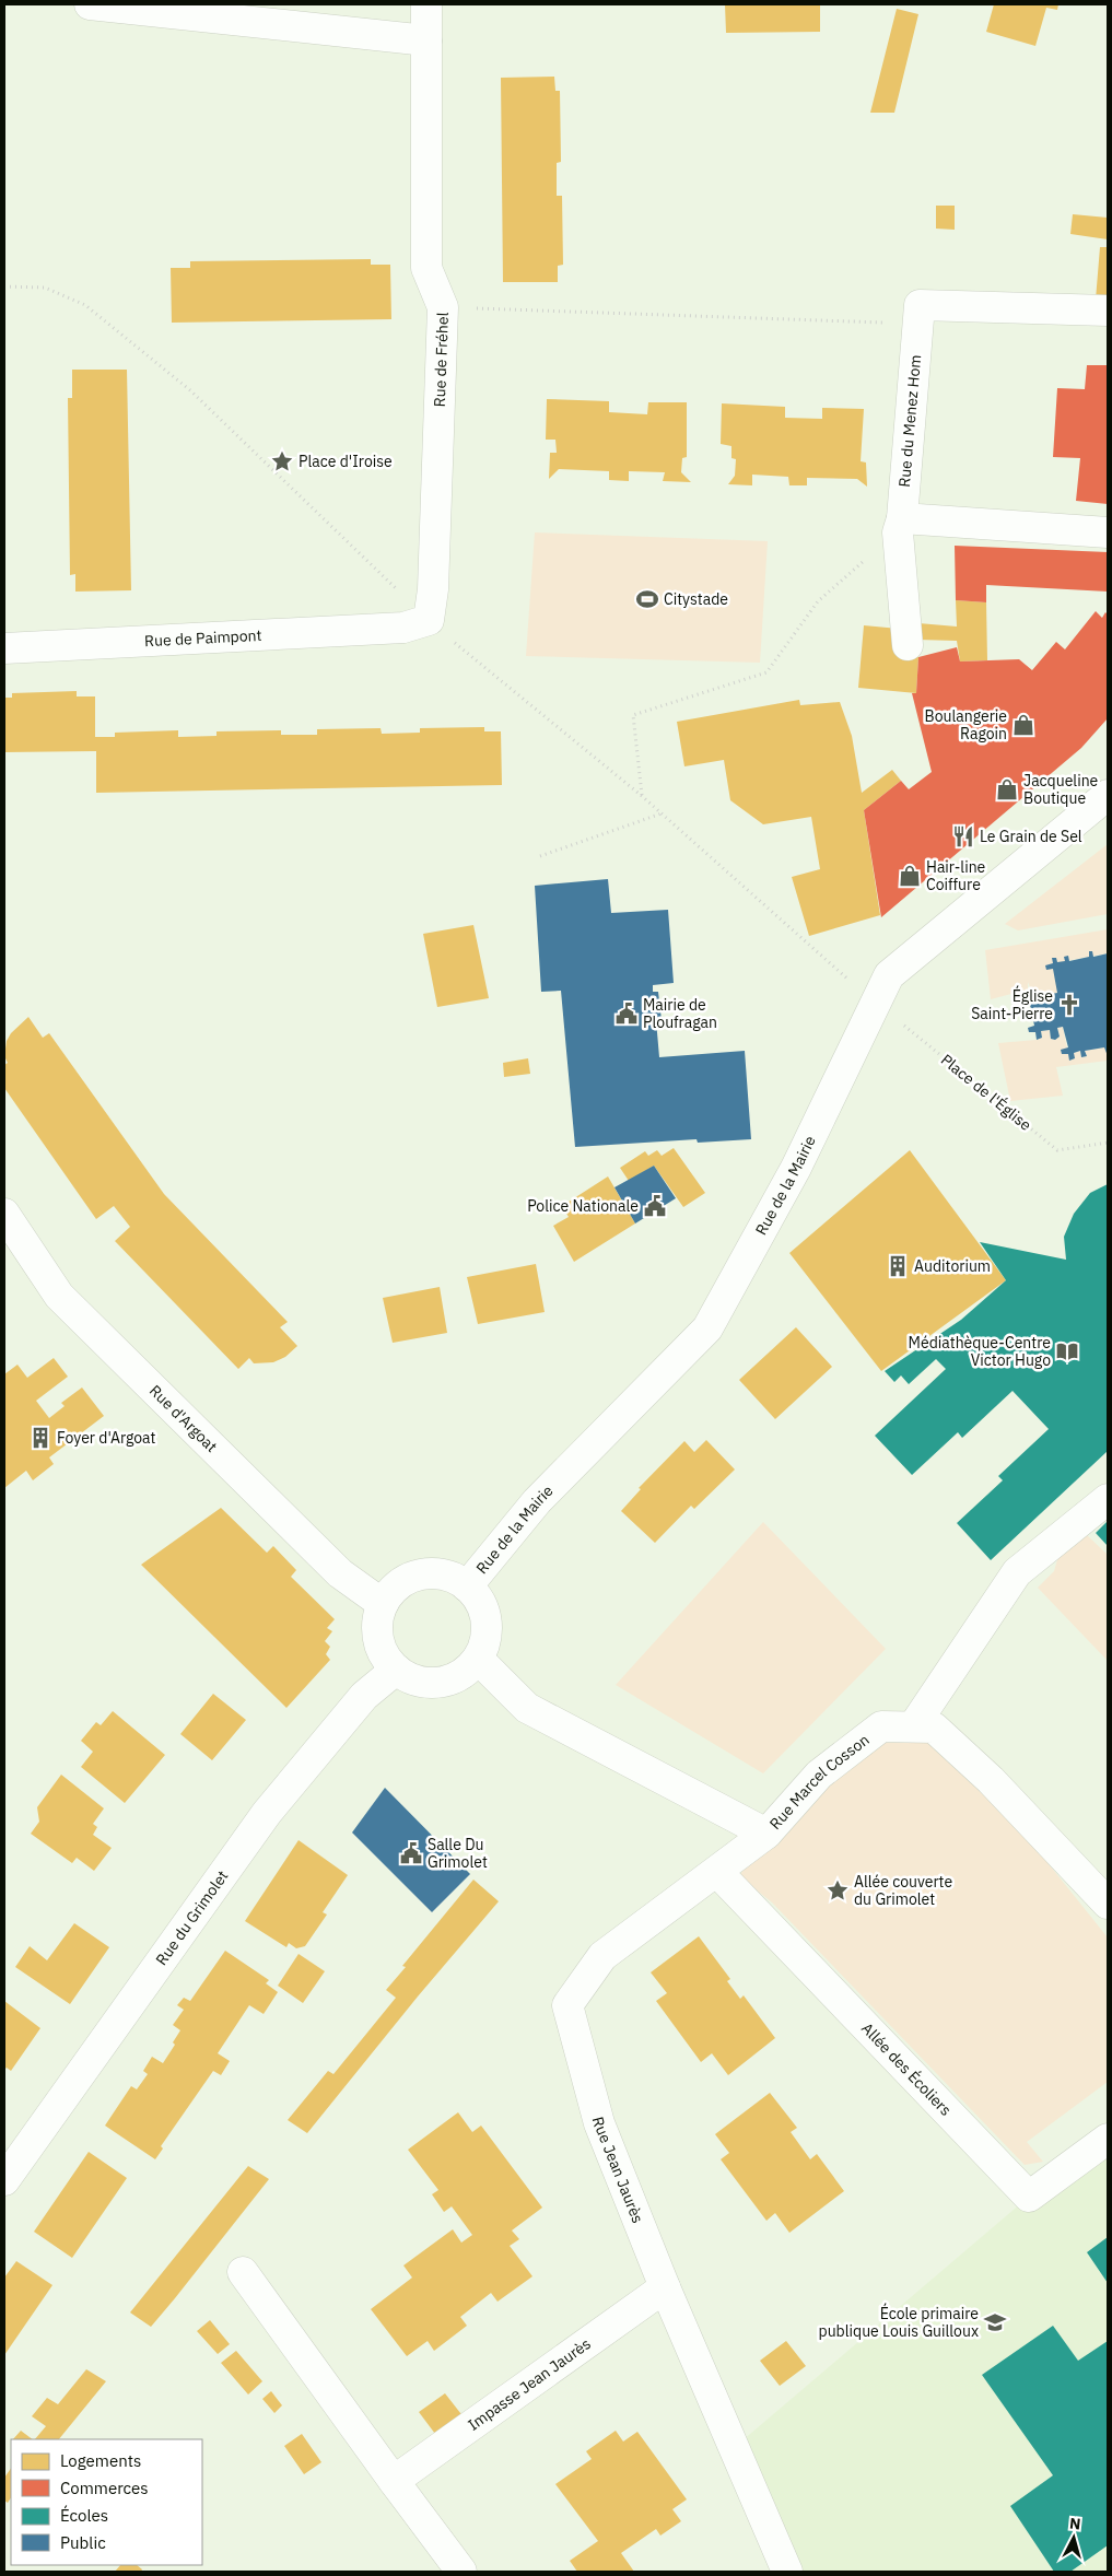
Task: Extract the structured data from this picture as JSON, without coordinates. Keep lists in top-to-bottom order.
{
  "streets": {
    "street": [
      "Rue de Fréhel",
      "Rue du Menez Hom",
      "Rue de Paimpont",
      "Rue de la Mairie",
      "Rue d'Argoat",
      "Rue Marcel Cosson",
      "Rue du Grimolet",
      "Allée des Écoliers",
      "Rue Jean Jaurès",
      "Impasse Jean Jaurès"
    ],
    "path": ["Place de l'Église"]
  },
  "crossings": [
    ["Rue de Fréhel", "Rue de Paimpont"],
    ["Place de l'Église", "Rue de la Mairie"],
    ["Rue de la Mairie", "Rue d'Argoat"],
    ["Rue de la Mairie", "Rue Marcel Cosson"],
    ["Rue de la Mairie", "Rue du Grimolet"],
    ["Rue d'Argoat", "Rue Marcel Cosson"],
    ["Rue d'Argoat", "Rue du Grimolet"],
    ["Rue Marcel Cosson", "Rue du Grimolet"],
    ["Rue Marcel Cosson", "Rue Jean Jaurès"],
    ["Allée des Écoliers", "Rue Jean Jaurès"],
    ["Rue Jean Jaurès", "Impasse Jean Jaurès"]
  ],
  "places": {
    "place": ["Place d'Iroise", "Allée couverte du Grimolet"],
    "sports": ["Citystade"],
    "shop": ["Boulangerie Ragoin", "Jacqueline Boutique", "Hair-line Coiffure"],
    "restaurant": ["Le Grain de Sel"],
    "church": ["Église Saint-Pierre"],
    "public building": ["Mairie de Ploufragan", "Police Nationale", "Salle Du Grimolet"],
    "building": ["Auditorium", "Foyer d'Argoat"],
    "library": ["Médiathèque-Centre Victor Hugo"],
    "school or university": ["École primaire publique Louis Guilloux"]
  },
  "legend": [
    "Logements",
    "Commerces",
    "Écoles",
    "Public"
  ],
  "north": "top"
}
